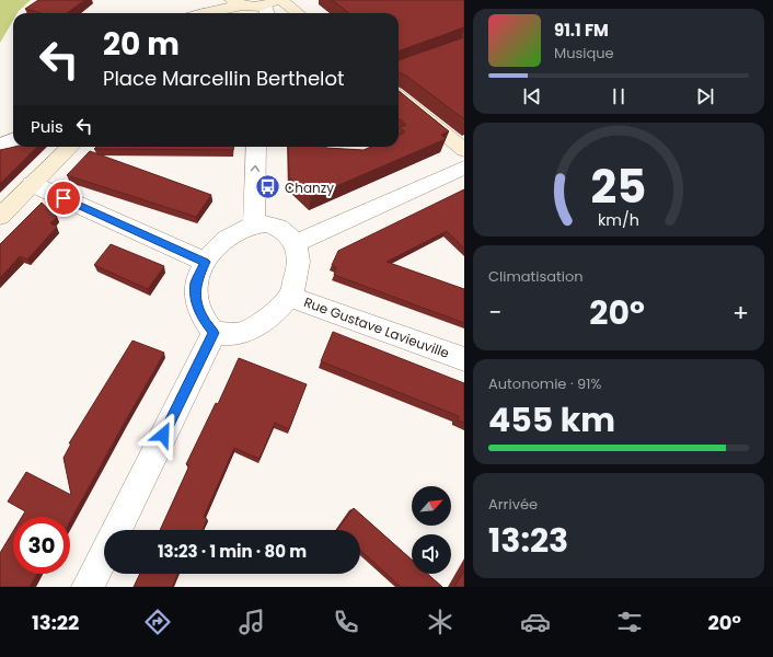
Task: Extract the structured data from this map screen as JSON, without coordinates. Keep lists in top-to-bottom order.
{
  "streets": {
    "street": ["Rue Gustave Lavieuville"]
  },
  "places": {
    "bus stop": ["Chanzy"]
  },
  "north": "top right",
  "page": {
    "turn": ["20 m", "Place Marcellin Berthelot"],
    "song": ["91.1 FM", "Musique"],
    "then": "Puis",
    "tile": [
      "Climatisation",
      ["Autonomie · 91%", "455 km"],
      ["Arrivée", "13:23"]
    ],
    "heat": ["−", "20°", "+"],
    "limit": "30",
    "trip": "13:23 · 1 min · 80 m",
    "tabs": ["13:22", "20°"],
    "gauge": ["25", "km/h"]
  }
}
